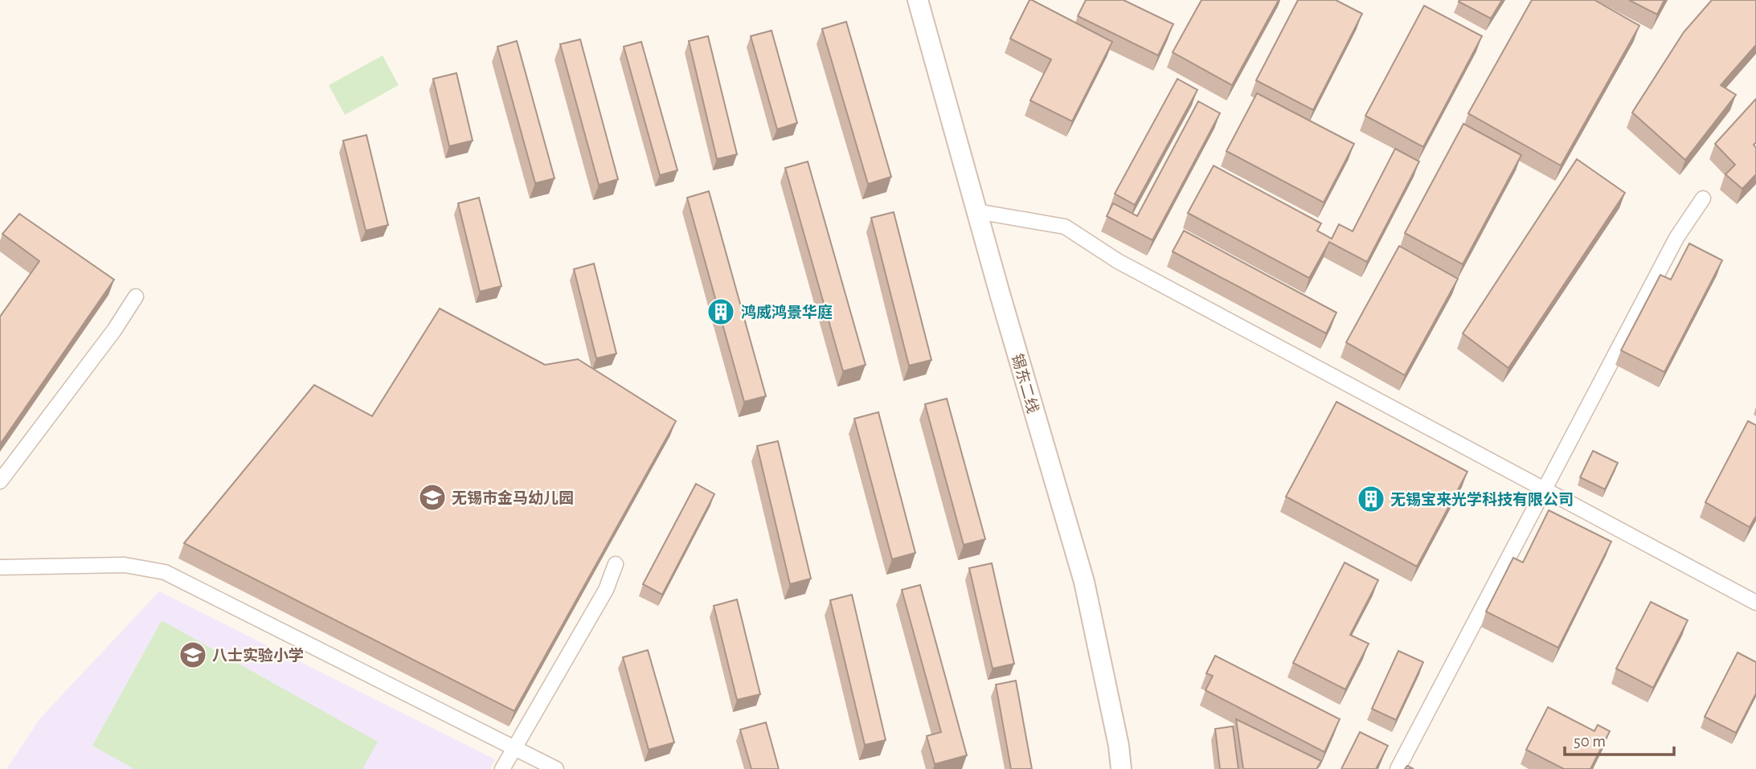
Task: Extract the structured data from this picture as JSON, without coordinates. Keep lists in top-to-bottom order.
{
  "streets": {
    "main road": ["锡东二线"]
  },
  "places": {
    "building": ["鸿威鸿景华庭", "无锡宝来光学科技有限公司"],
    "school or university": ["无锡市金马幼儿园", "八士实验小学"]
  },
  "scale_bar": "50 m"
}
